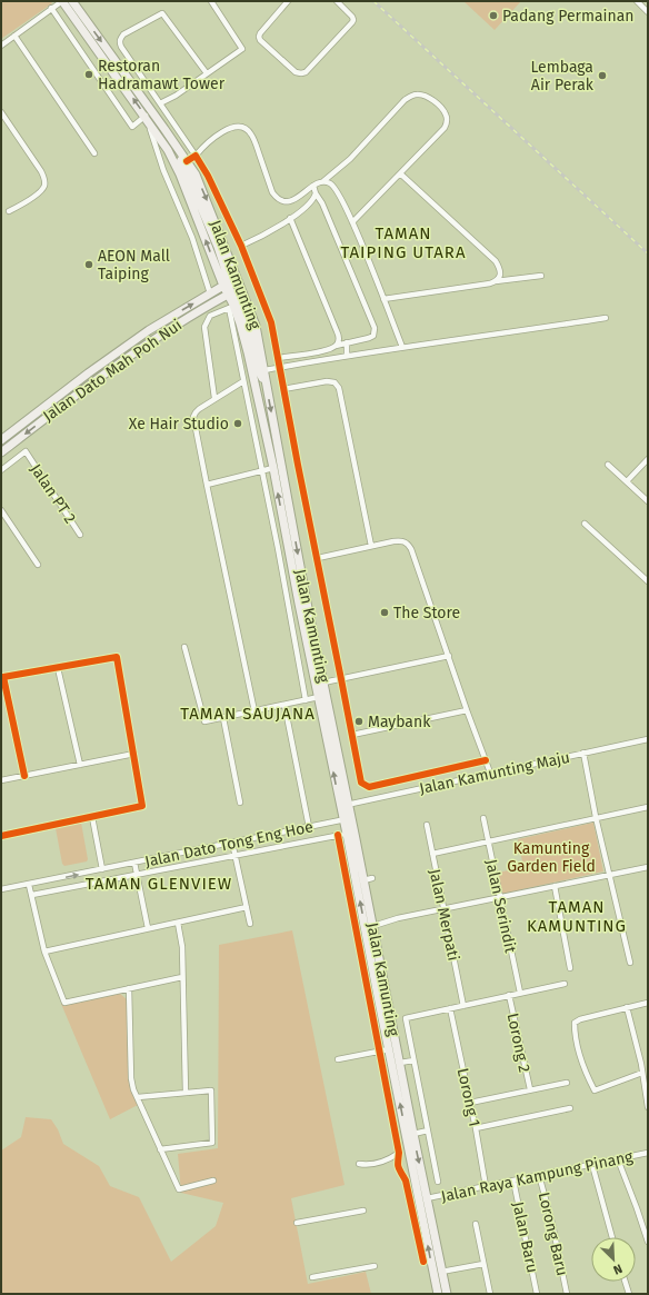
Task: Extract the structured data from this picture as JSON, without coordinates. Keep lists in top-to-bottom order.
{
  "streets": {
    "main road": ["Jalan Kamunting", "Jalan Dato Mah Poh Nui"],
    "street": [
      "Jalan PT 2",
      "Jalan Kamunting Maju",
      "Jalan Dato Tong Eng Hoe",
      "Jalan Serindit",
      "Jalan Merpati",
      "Lorong 2",
      "Lorong 1",
      "Jalan Raya Kampung Pinang",
      "Lorong Baru",
      "Jalan Baru"
    ]
  },
  "crossings": [
    ["Jalan Kamunting", "Jalan Dato Mah Poh Nui"],
    ["Jalan Kamunting", "Jalan Kamunting Maju"],
    ["Jalan Kamunting", "Jalan Dato Tong Eng Hoe"],
    ["Jalan Kamunting", "Jalan Raya Kampung Pinang"],
    ["Lorong 1", "Jalan Raya Kampung Pinang"],
    ["Jalan Raya Kampung Pinang", "Lorong Baru"],
    ["Jalan Raya Kampung Pinang", "Jalan Baru"]
  ],
  "districts": [
    "TAMAN TAIPING UTARA",
    "TAMAN SAUJANA",
    "TAMAN GLENVIEW",
    "TAMAN KAMUNTING"
  ],
  "parks": ["Kamunting Garden Field"],
  "places": [
    "Padang Permainan",
    "Restoran Hadramawt Tower",
    "Lembaga Air Perak",
    "AEON Mall Taiping",
    "Xe Hair Studio",
    "The Store",
    "Maybank"
  ],
  "north": "bottom right"
}
